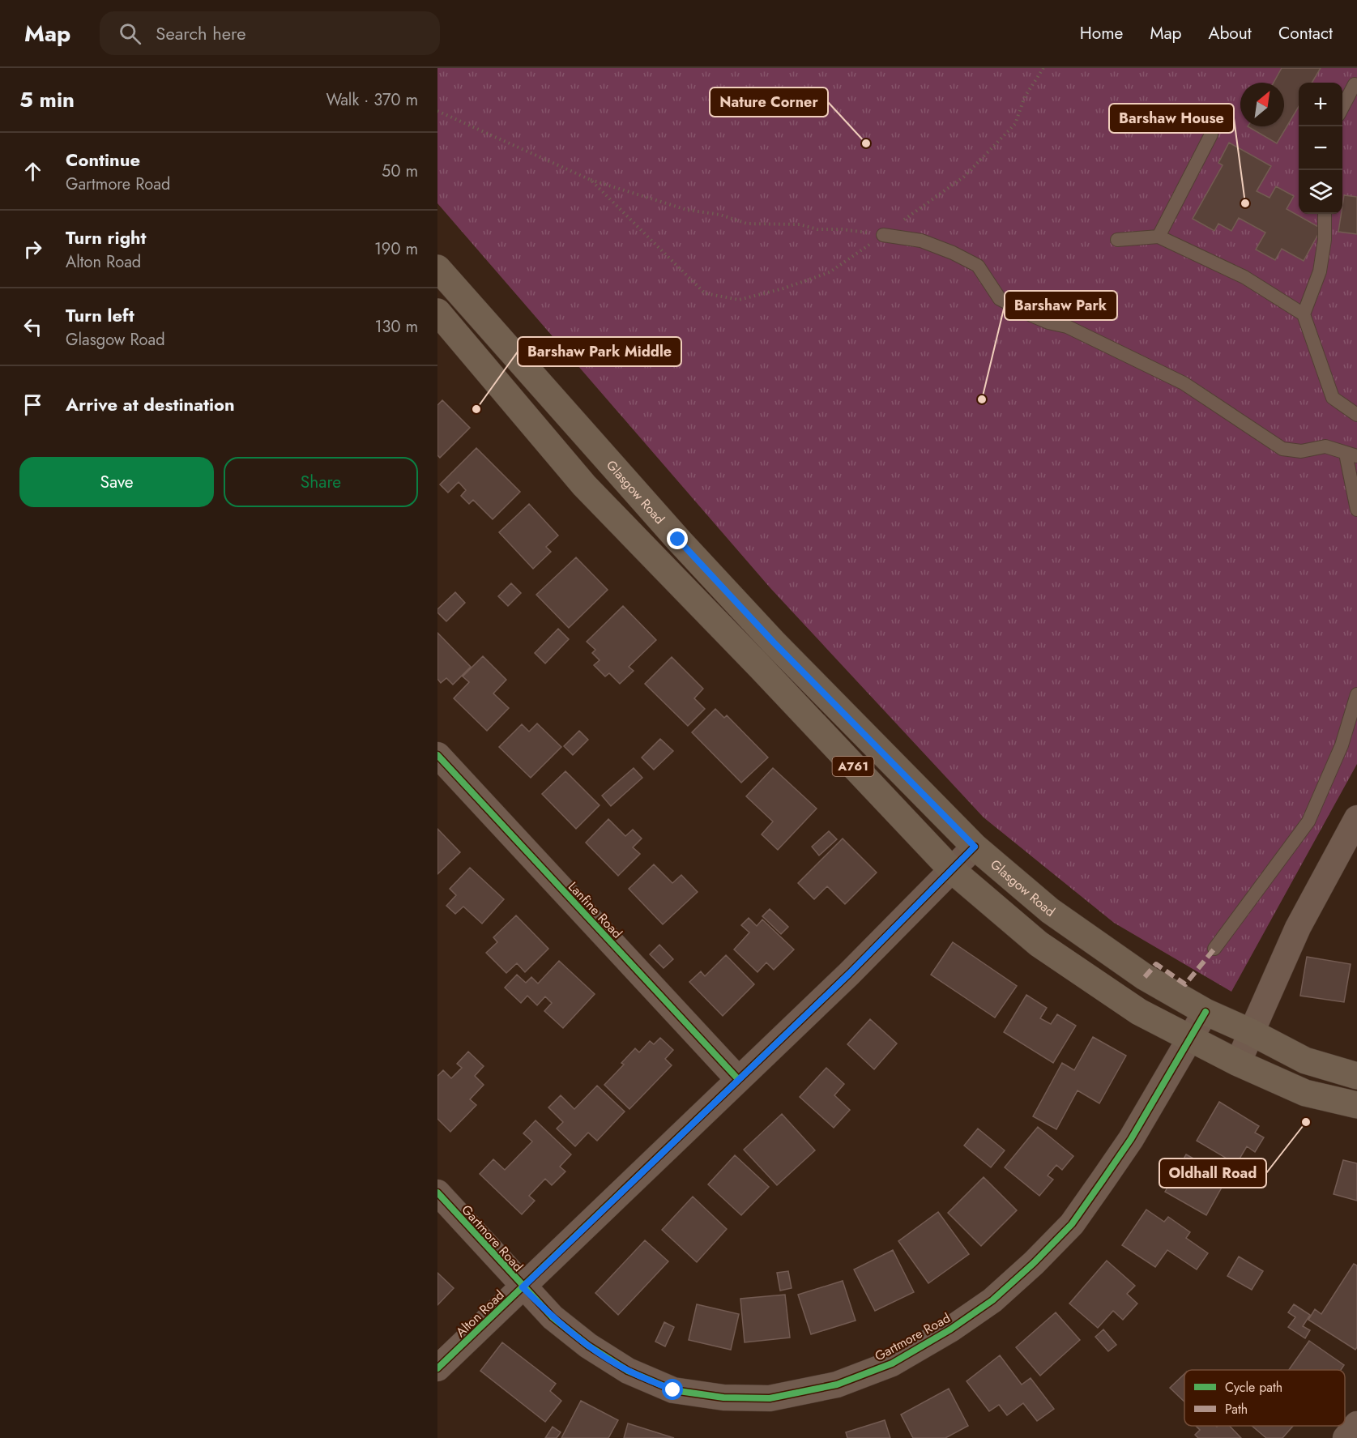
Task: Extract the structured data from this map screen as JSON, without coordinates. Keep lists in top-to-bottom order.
{
  "streets": {
    "main road": ["Glasgow Road", "A761"],
    "street": ["Lanfine Road", "Gartmore Road", "Alton Road"]
  },
  "crossings": [
    ["Glasgow Road", "Gartmore Road"],
    ["Glasgow Road", "Alton Road"],
    ["A761", "Gartmore Road"],
    ["A761", "Alton Road"],
    ["Lanfine Road", "Alton Road"],
    ["Gartmore Road", "Alton Road"]
  ],
  "places": [
    "Nature Corner",
    "Barshaw House",
    "Barshaw Park",
    "Barshaw Park Middle",
    "Oldhall Road"
  ],
  "legend": ["Cycle path", "Path"],
  "north": "top right",
  "page": {
    "header": "Map",
    "search": "Search here",
    "nav": [
      "Home",
      "Map",
      "About",
      "Contact"
    ],
    "heading": ["5 min", "Walk · 370 m"],
    "map_buttons": ["+", "−"],
    "list": [
      ["Continue", "Gartmore Road", "50 m"],
      ["Turn right", "Alton Road", "190 m"],
      ["Turn left", "Glasgow Road", "130 m"],
      "Arrive at destination"
    ],
    "buttons": ["Save", "Share"]
  }
}
